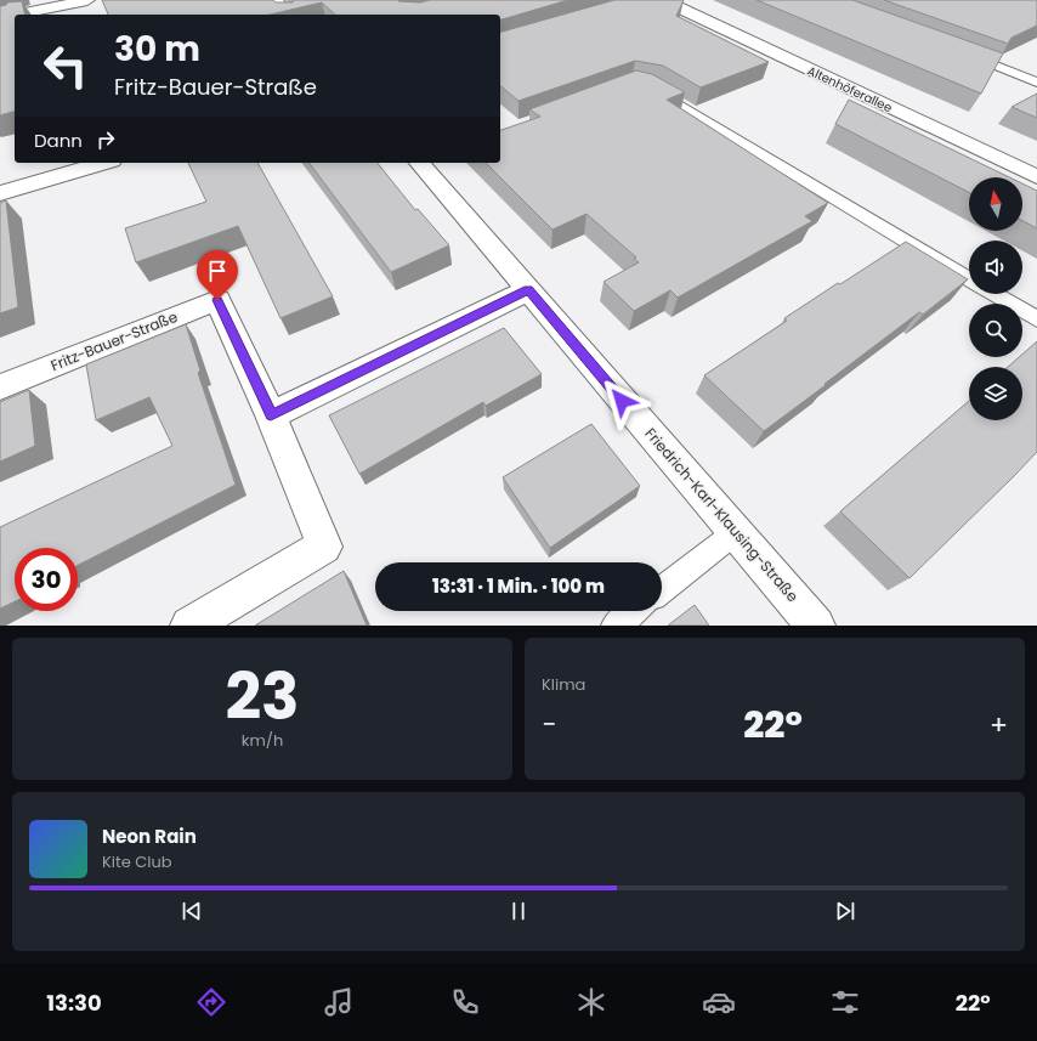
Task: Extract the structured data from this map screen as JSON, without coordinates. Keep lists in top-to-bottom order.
{
  "streets": {
    "street": ["Altenhöferallee", "Fritz-Bauer-Straße", "Friedrich-Karl-Klausing-Straße"]
  },
  "north": "top",
  "page": {
    "turn": ["30 m", "Fritz-Bauer-Straße"],
    "then": "Dann",
    "limit": "30",
    "trip": "13:31 · 1 Min. · 100 m",
    "tile": [
      ["23", "km/h"],
      "Klima"
    ],
    "heat": ["−", "22°", "+"],
    "song": ["Neon Rain", "Kite Club"],
    "tabs": ["13:30", "22°"]
  }
}
